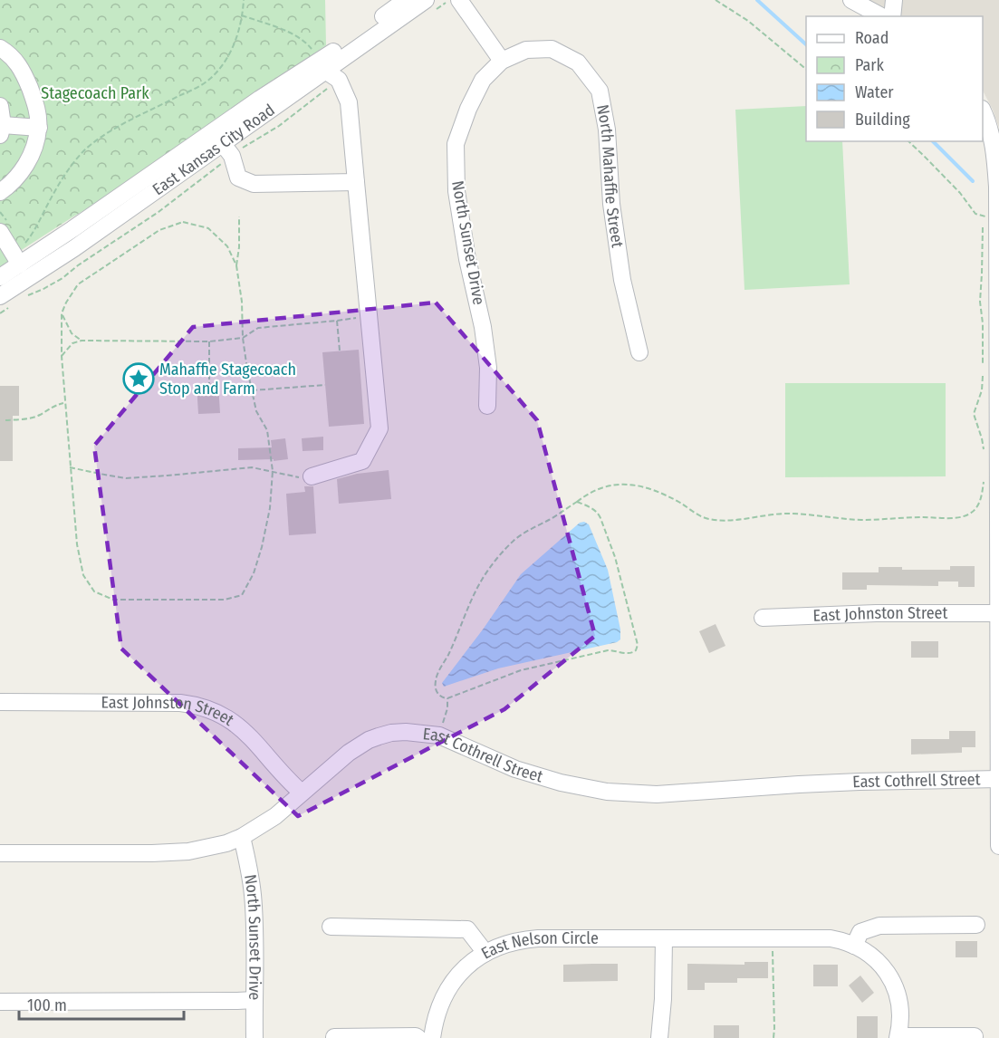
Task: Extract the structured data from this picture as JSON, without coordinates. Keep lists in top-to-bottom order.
{
  "streets": {
    "street": [
      "East Kansas City Road",
      "North Mahaffie Street",
      "North Sunset Drive",
      "East Johnston Street",
      "East Cothrell Street",
      "East Nelson Circle"
    ]
  },
  "crossings": [
    ["North Mahaffie Street", "North Sunset Drive"],
    ["North Sunset Drive", "East Cothrell Street"],
    ["East Johnston Street", "East Cothrell Street"]
  ],
  "parks": ["Stagecoach Park"],
  "places": {
    "place": ["Mahaffie Stagecoach Stop and Farm"]
  },
  "legend": [
    "Road",
    "Park",
    "Water",
    "Building"
  ],
  "scale_bar": "100 m"
}
